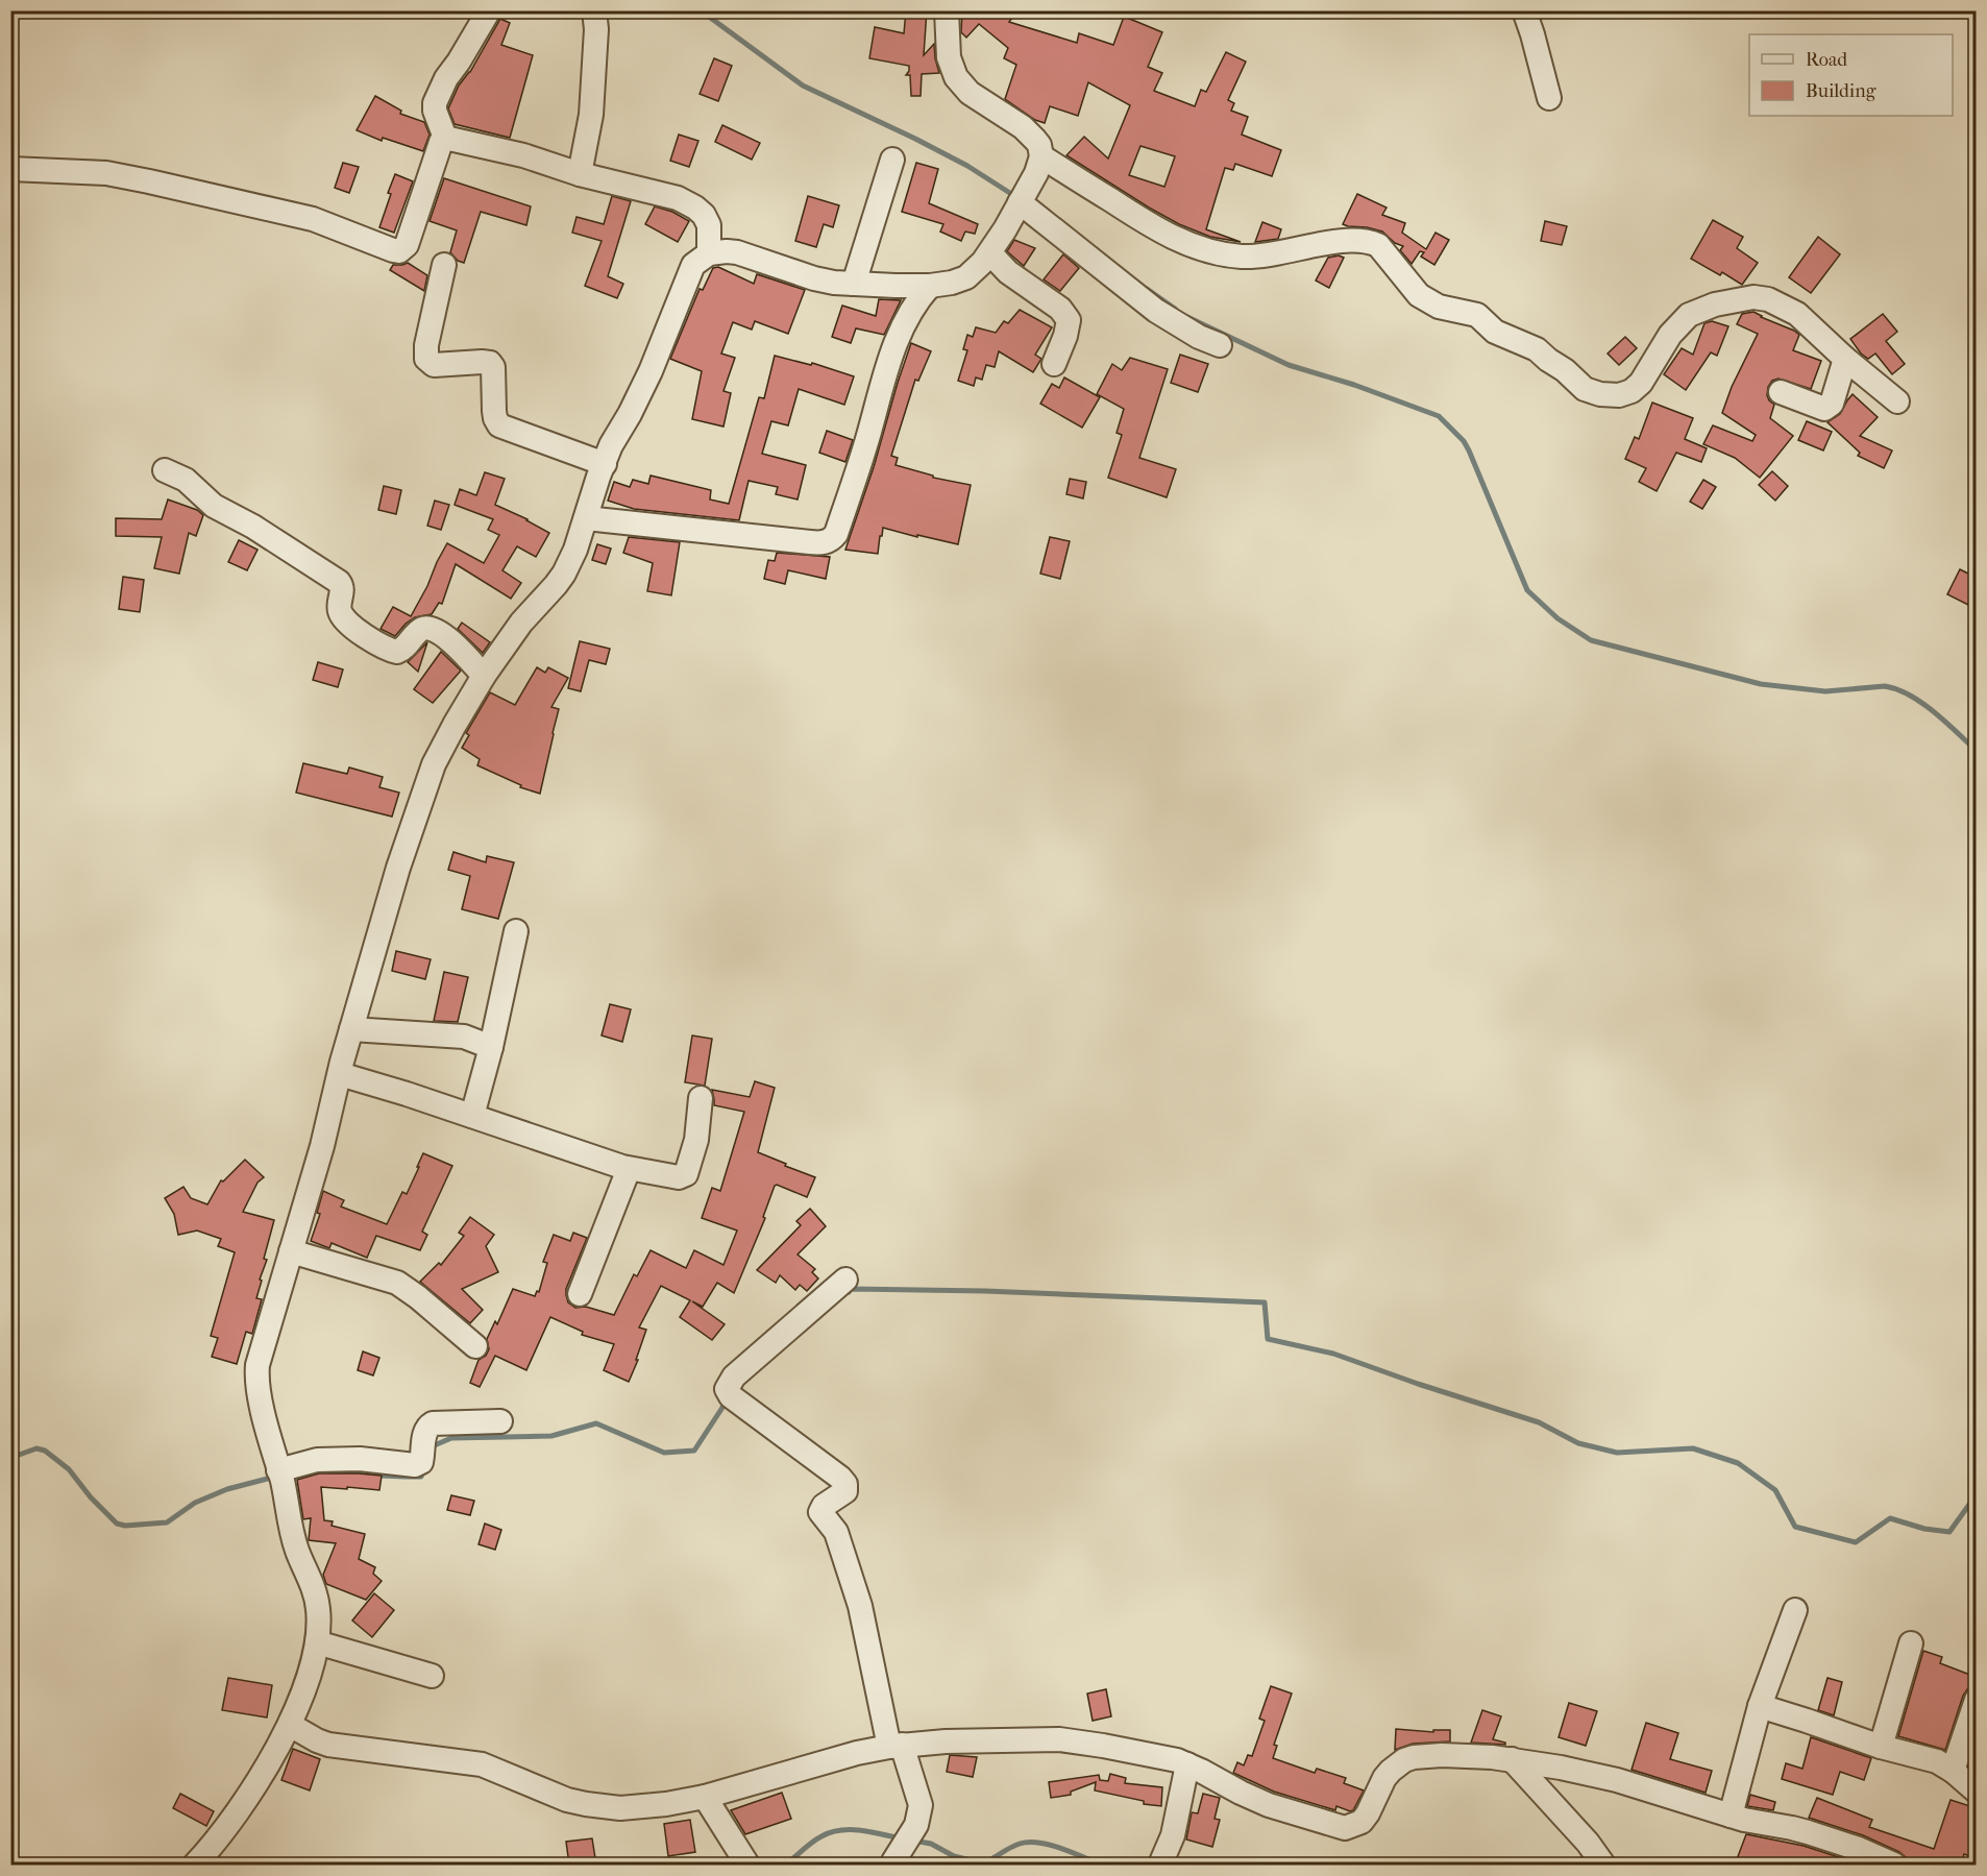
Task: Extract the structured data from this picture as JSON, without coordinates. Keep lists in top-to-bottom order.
{
  "legend": ["Road", "Building"]
}
